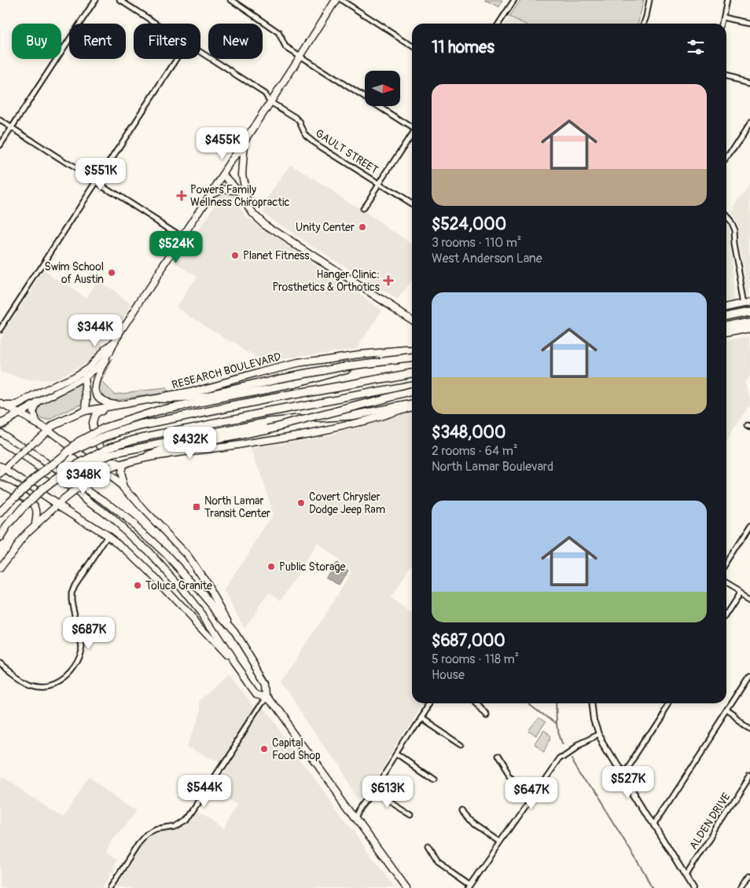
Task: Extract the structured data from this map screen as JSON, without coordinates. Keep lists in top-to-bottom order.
{
  "streets": {
    "main road": ["RESEARCH BOULEVARD"],
    "street": ["GAULT STREET", "ALDEN DRIVE"]
  },
  "places": {
    "health": ["Powers Family Wellness Chiropractic", "Hanger Clinic: Prosthetics & Orthotics"],
    "other": [
      "Unity Center",
      "Planet Fitness",
      "Swim School of Austin",
      "Covert Chrysler Dodge Jeep Ram",
      "Public Storage",
      "Toluca Granite",
      "Capital Food Shop"
    ],
    "transit": ["North Lamar Transit Center"]
  },
  "north": "right",
  "page": {
    "chip": [
      "Buy",
      "Rent",
      "Filters",
      "New"
    ],
    "heading": "11 homes",
    "list": [
      {
        "name": "$524,000",
        "note": "3 rooms · 110 m² · West Anderson Lane"
      },
      {
        "name": "$348,000",
        "note": "2 rooms · 64 m² · North Lamar Boulevard"
      },
      {
        "name": "$687,000",
        "note": "5 rooms · 118 m² · House"
      }
    ],
    "price": [
      "$455K",
      "$551K",
      "$524K",
      "$344K",
      "$432K",
      "$348K",
      "$687K",
      "$527K",
      "$544K",
      "$613K",
      "$647K"
    ]
  }
}
